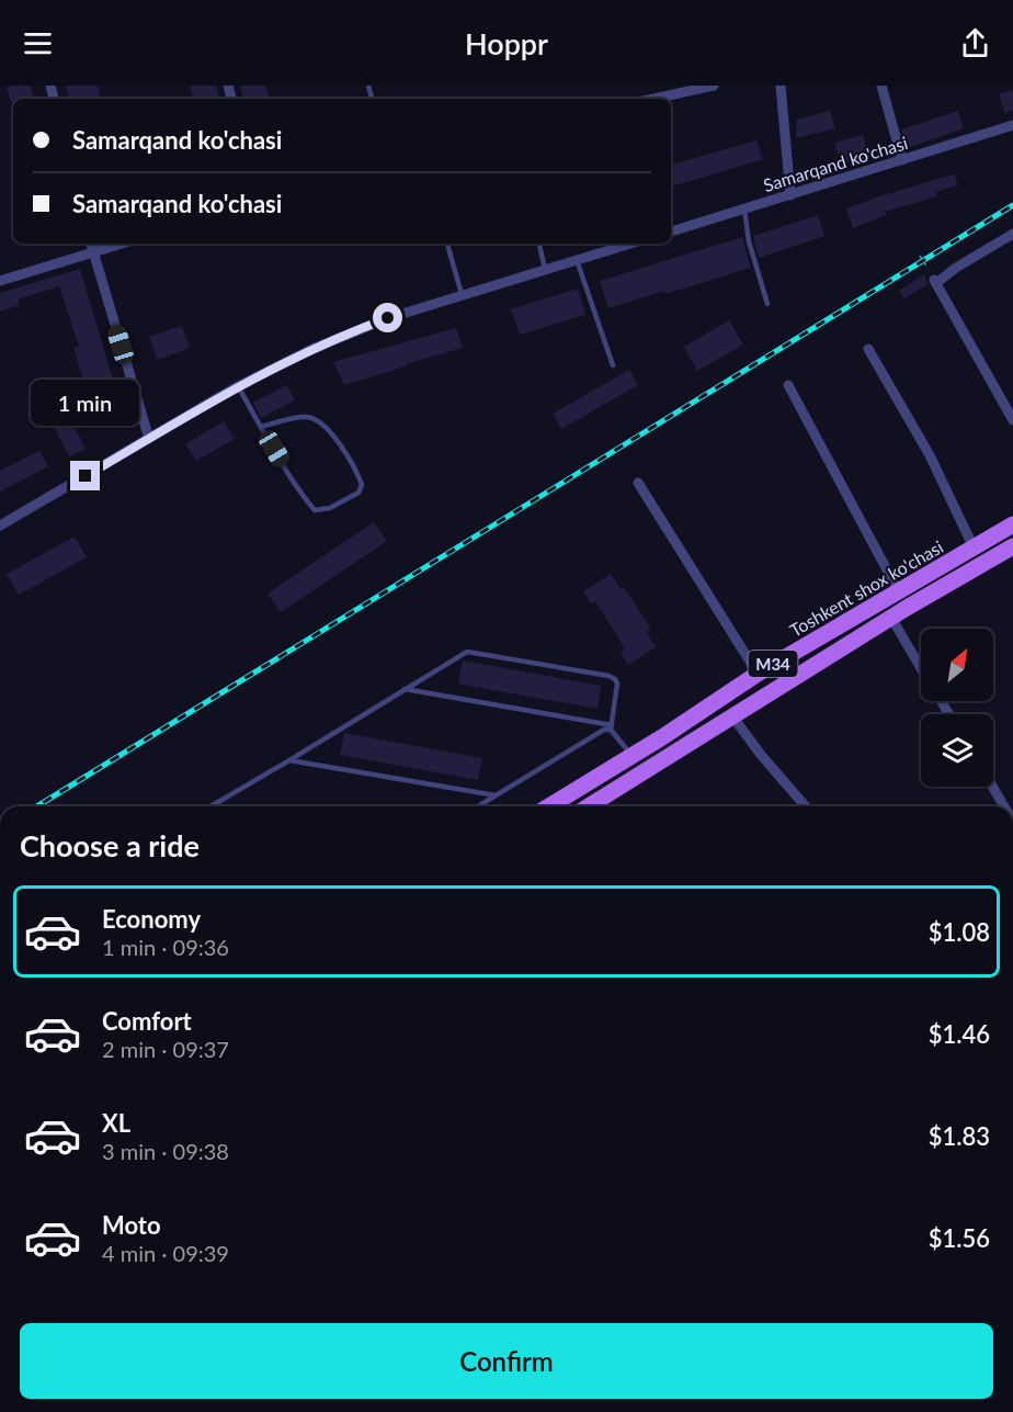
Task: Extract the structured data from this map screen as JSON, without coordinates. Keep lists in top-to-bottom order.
{
  "streets": {
    "main road": ["Toshkent shox ko'chasi", "M34"],
    "street": ["Samarqand ko'chasi"]
  },
  "north": "top right",
  "page": {
    "header": "Hoppr",
    "banner": ["Samarqand ko'chasi", "Samarqand ko'chasi"],
    "bubble": "1 min",
    "heading": "Choose a ride",
    "list": [
      {
        "name": "Economy",
        "note": "1 min · 09:36",
        "value": "$1.08"
      },
      {
        "name": "Comfort",
        "note": "2 min · 09:37",
        "value": "$1.46"
      },
      {
        "name": "XL",
        "note": "3 min · 09:38",
        "value": "$1.83"
      },
      {
        "name": "Moto",
        "note": "4 min · 09:39",
        "value": "$1.56"
      }
    ],
    "buttons": "Confirm"
  }
}
